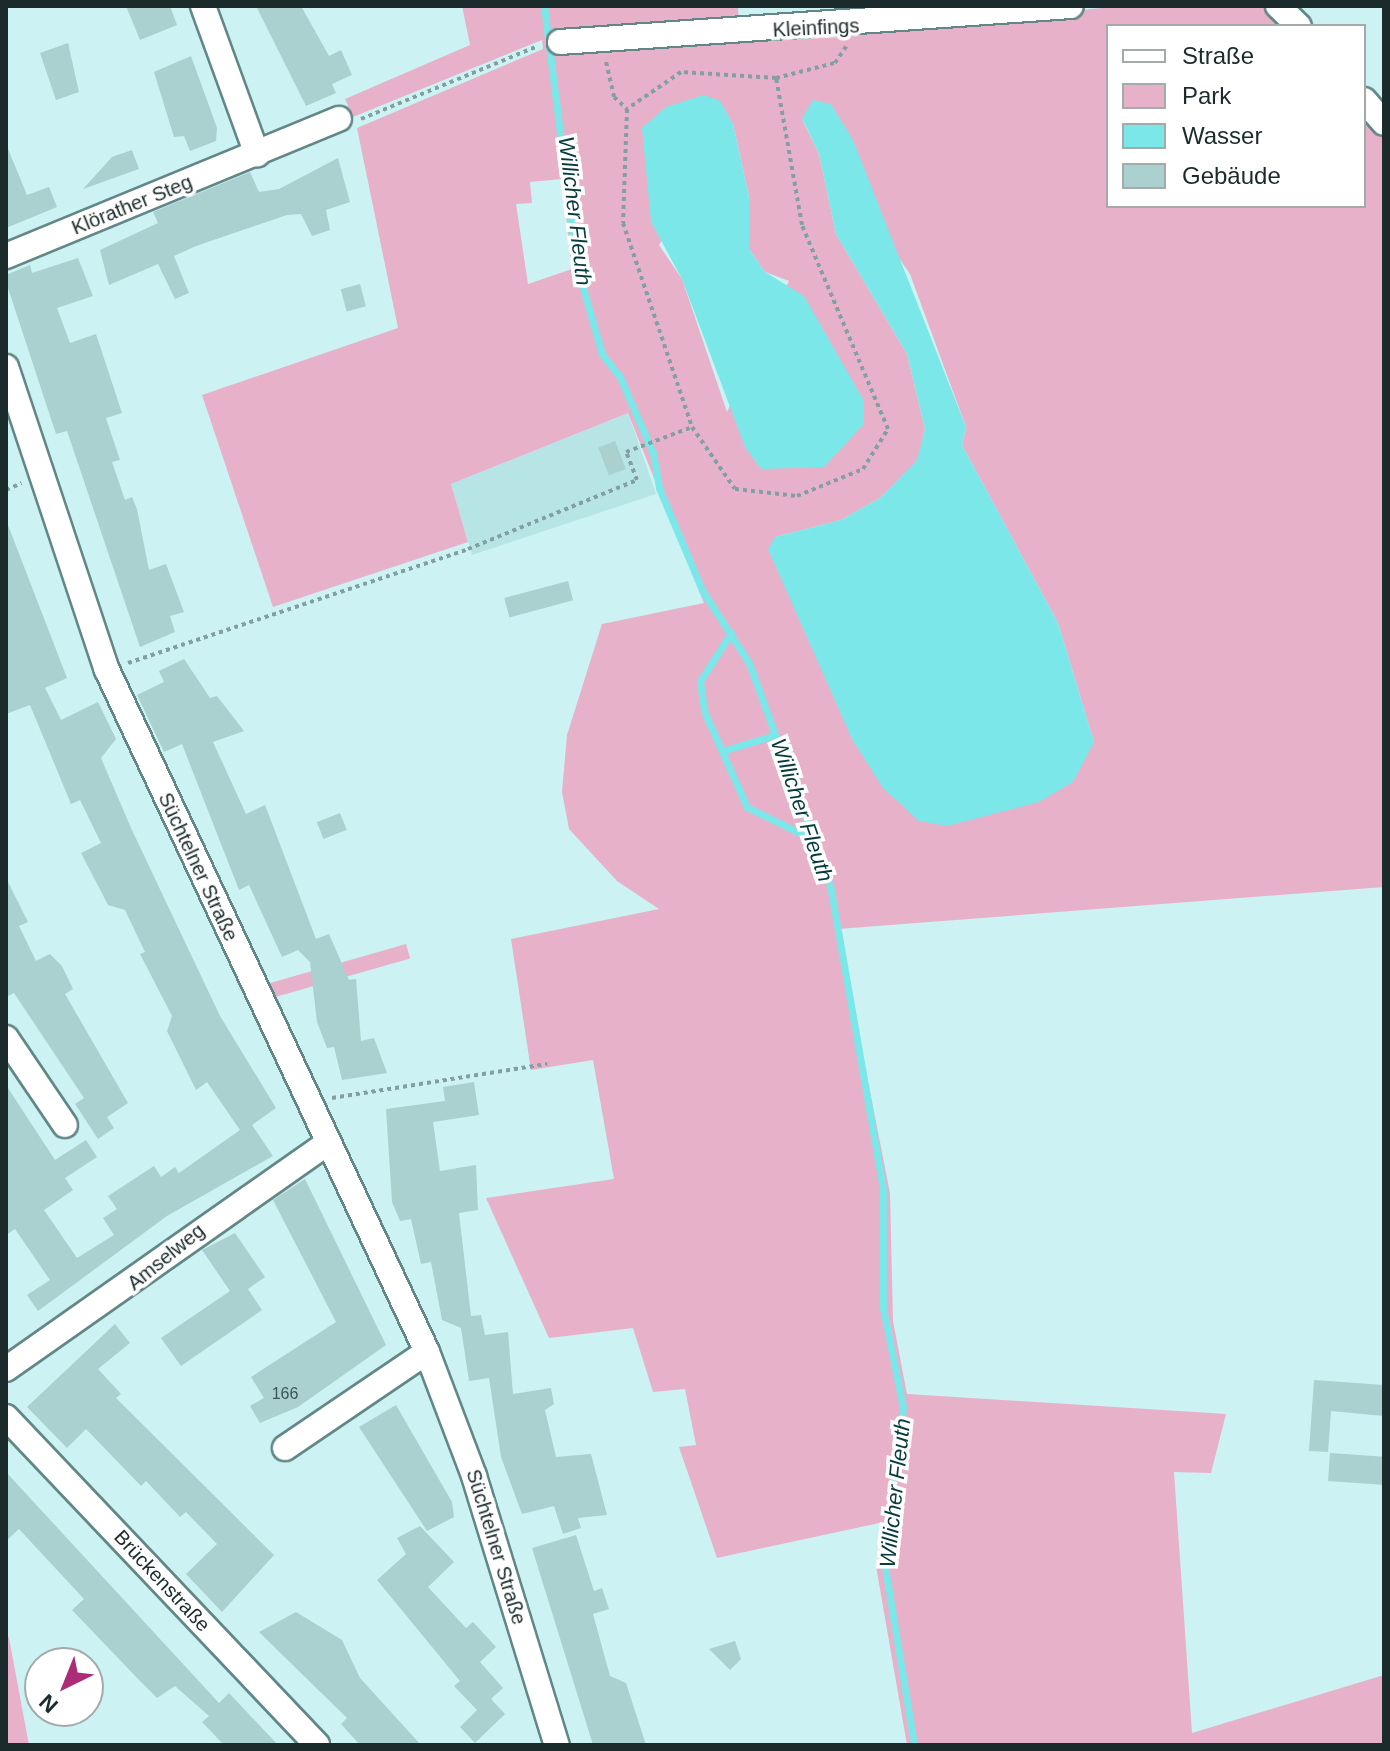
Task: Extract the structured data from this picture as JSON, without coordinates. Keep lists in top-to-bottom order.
{
  "streets": {
    "street": [
      "Kleinfings",
      "Klörather Steg",
      "Süchtelner Straße",
      "Amselweg",
      "Brückenstraße"
    ]
  },
  "crossings": [
    ["Süchtelner Straße", "Amselweg"]
  ],
  "water": ["Willicher Fleuth"],
  "house_numbers": ["166"],
  "legend": [
    "Straße",
    "Park",
    "Wasser",
    "Gebäude"
  ],
  "north": "bottom left"
}
